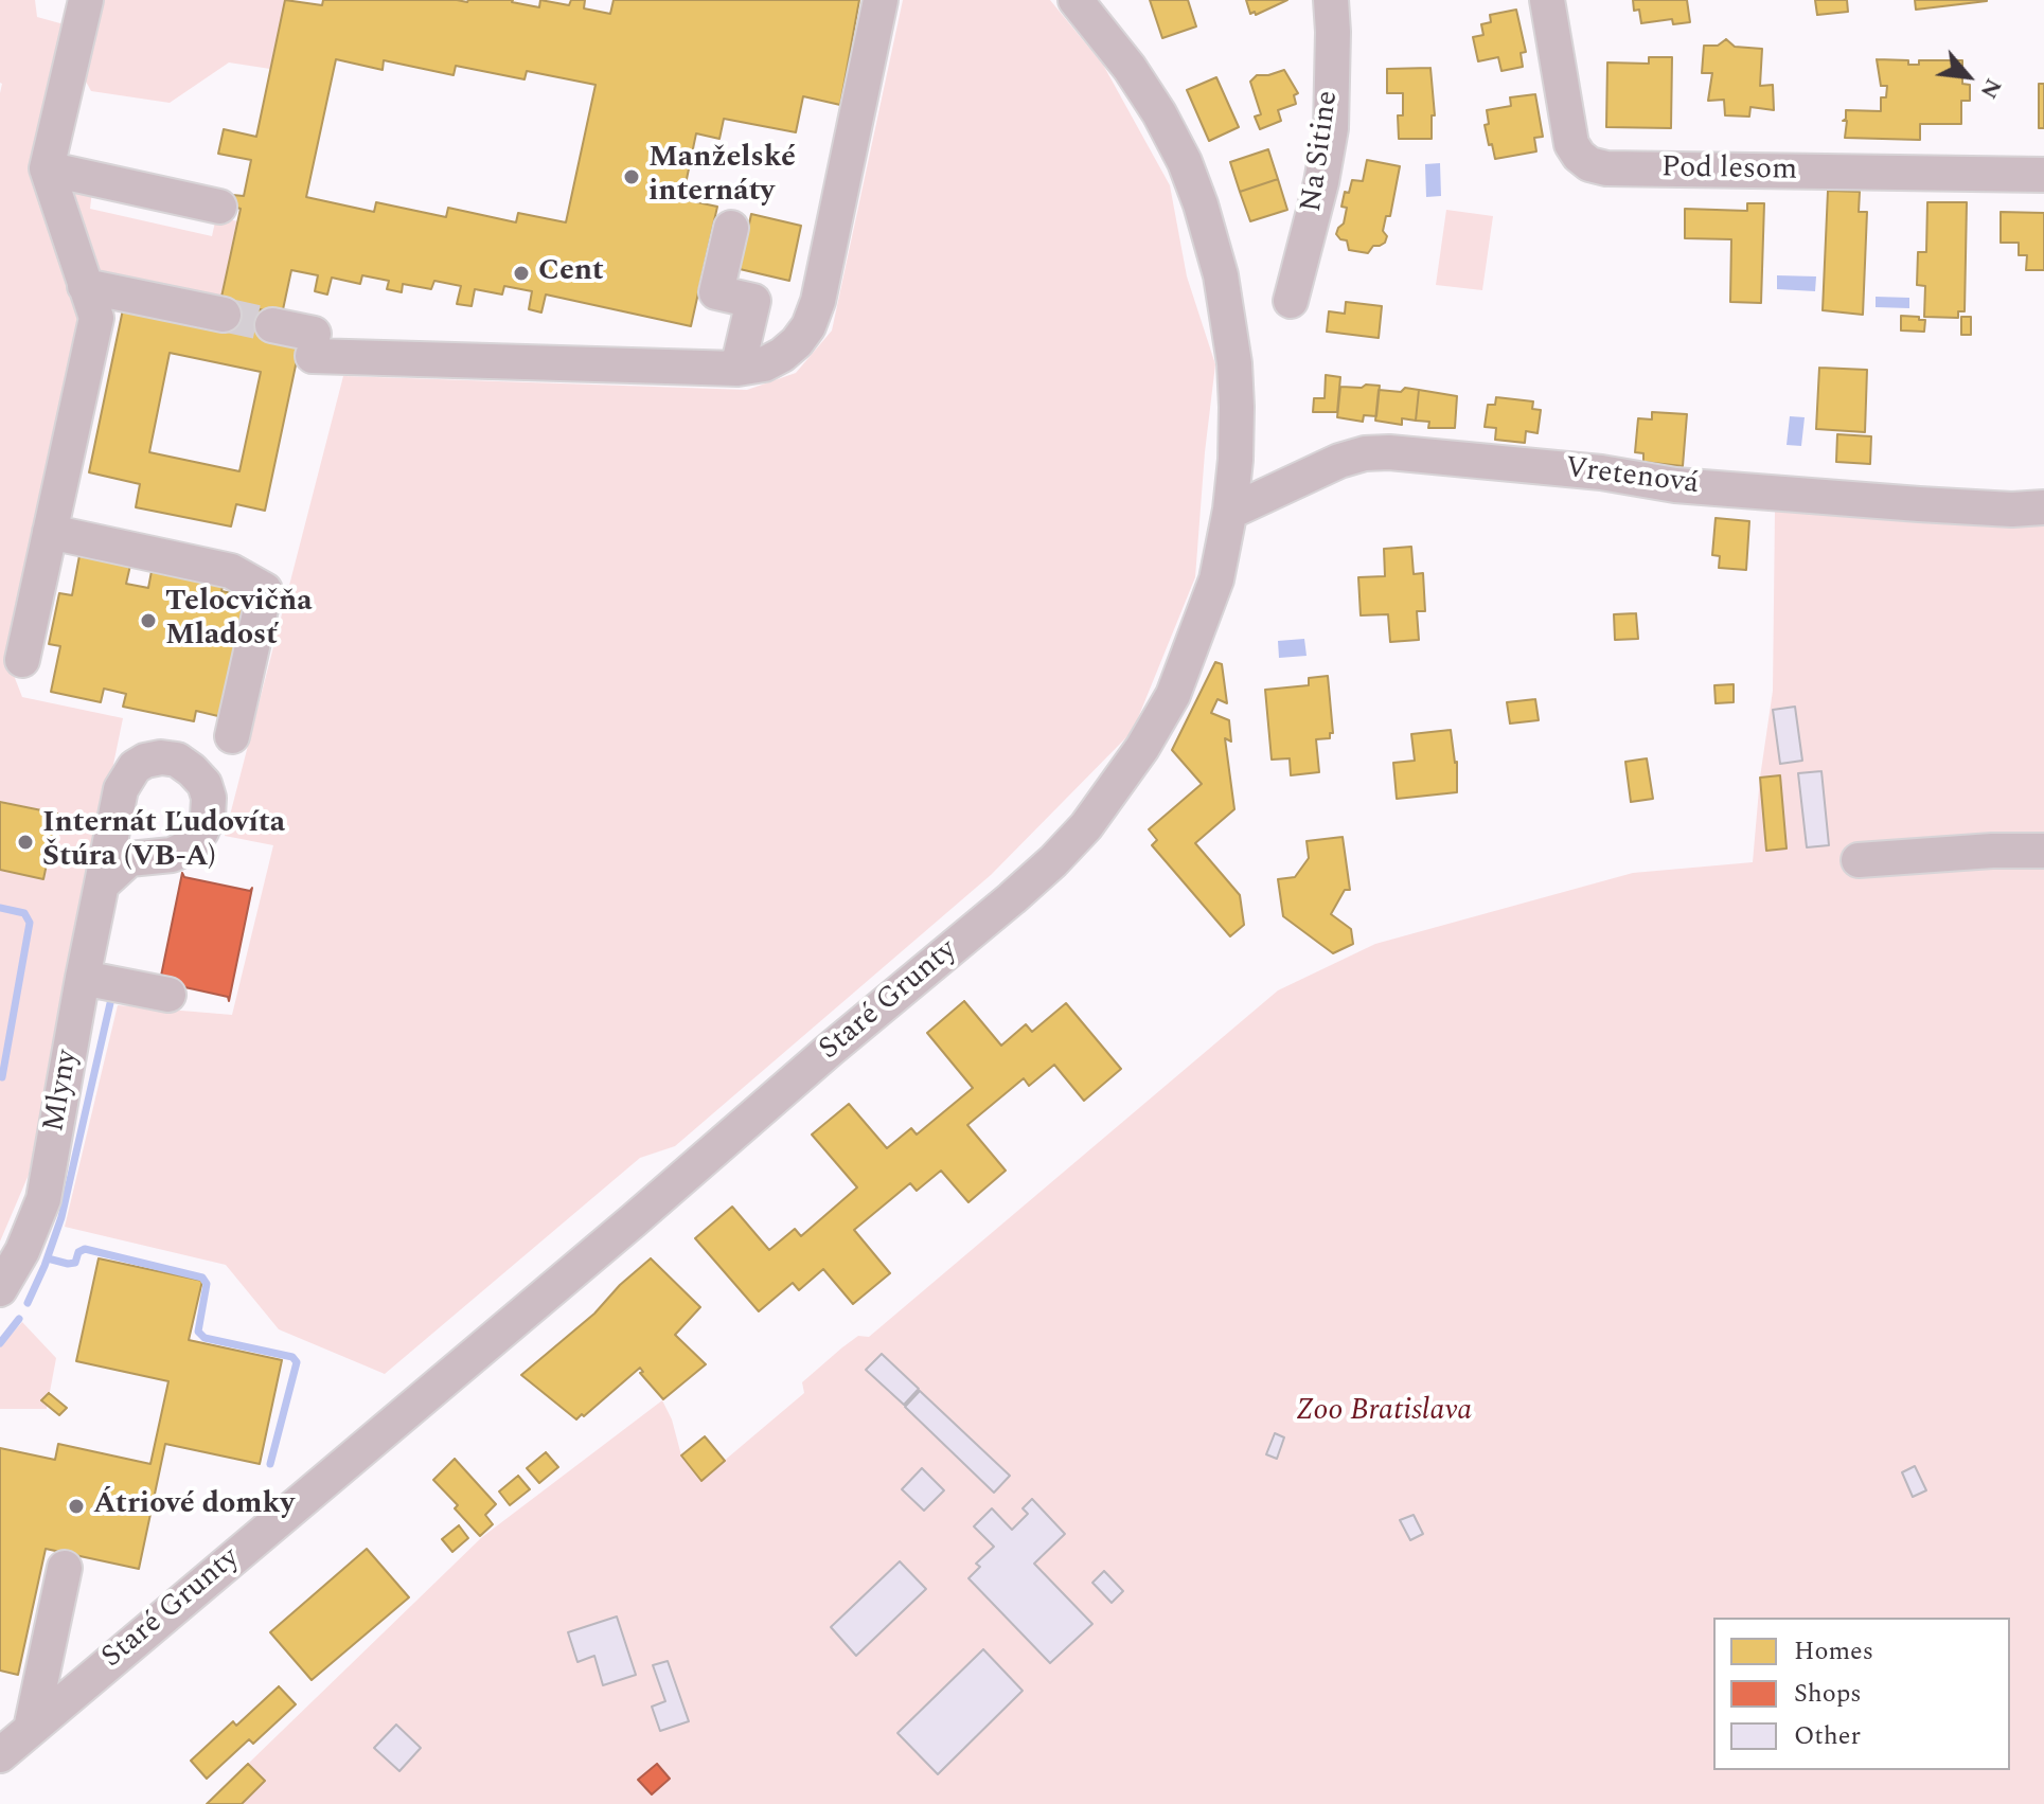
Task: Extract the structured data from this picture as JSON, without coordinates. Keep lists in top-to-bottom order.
{
  "streets": {
    "street": [
      "Na Sitine",
      "Pod lesom",
      "Vretenová",
      "Staré Grunty",
      "Mlyny"
    ]
  },
  "crossings": [
    ["Vretenová", "Staré Grunty"]
  ],
  "parks": ["Zoo Bratislava"],
  "places": [
    "Manželské internáty",
    "Cent",
    "Telocvičňa Mladosť",
    "Internát Ľudovíta Štúra (VB-A)",
    "Átriové domky"
  ],
  "legend": ["Homes", "Shops", "Other"],
  "north": "bottom right"
}
